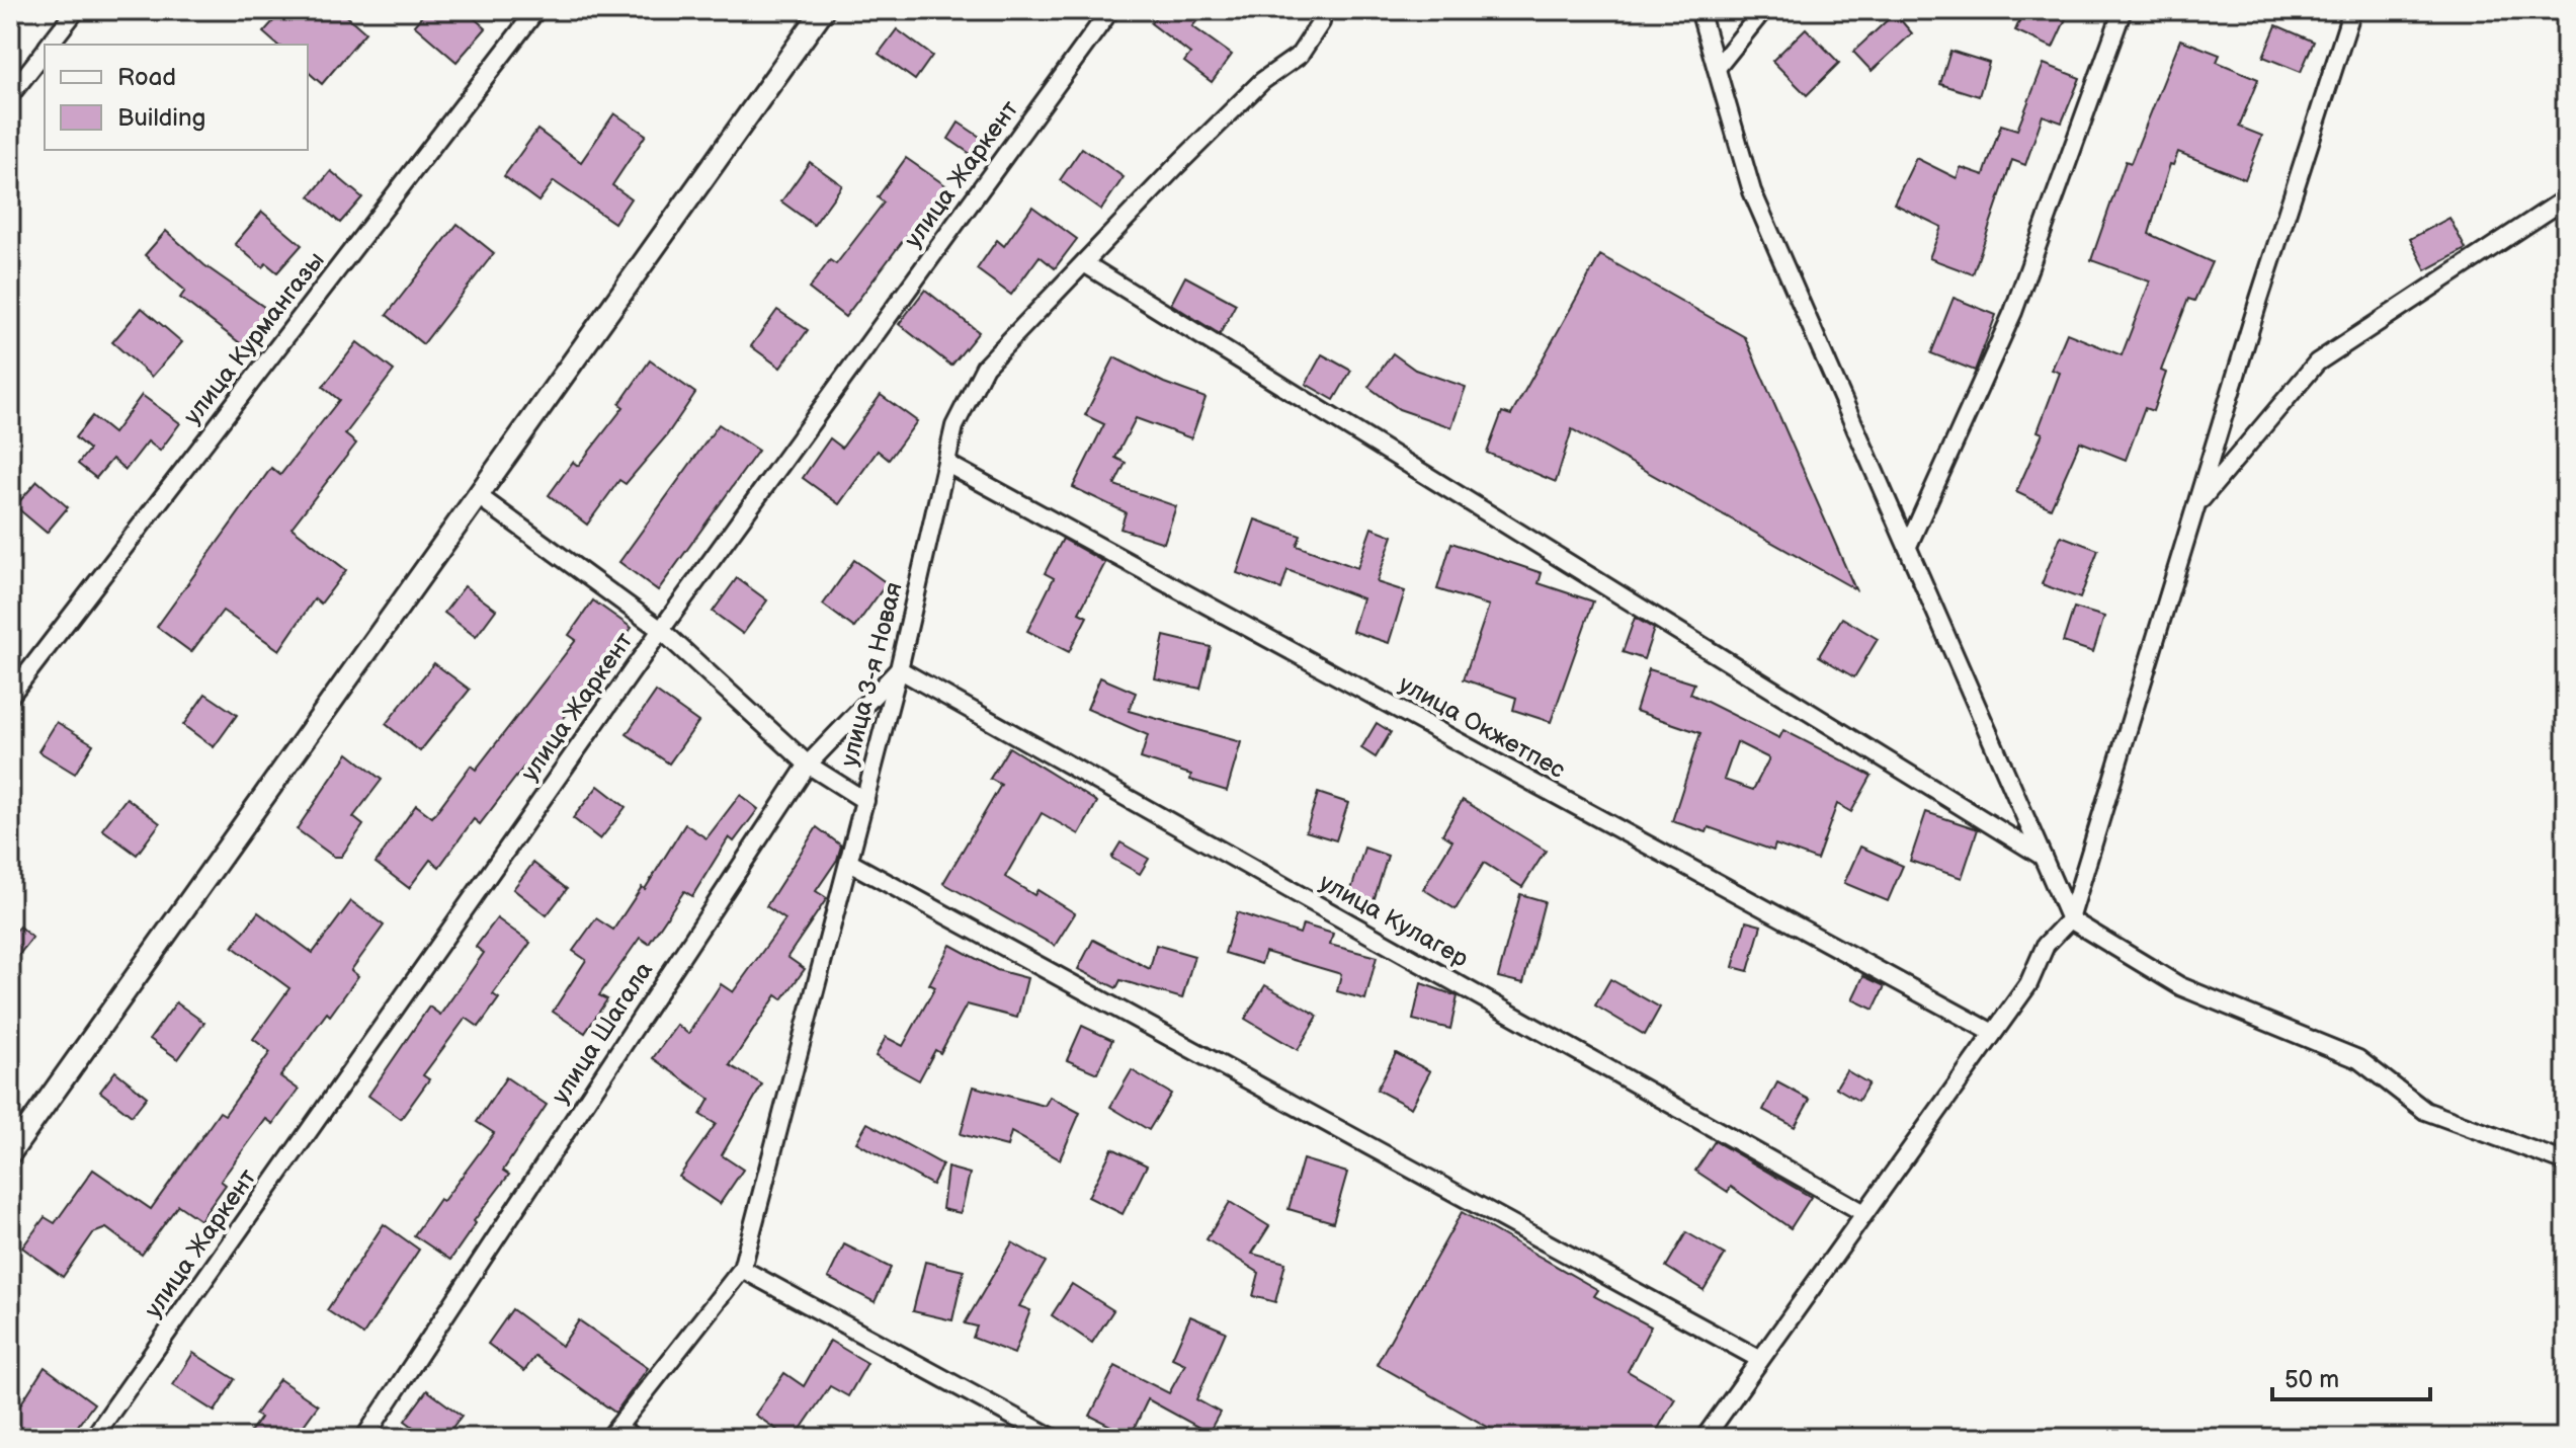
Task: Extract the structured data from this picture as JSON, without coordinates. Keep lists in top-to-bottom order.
{
  "streets": {
    "street": [
      "улица Жаркент",
      "улица Курмангазы",
      "улица 3-я Новая",
      "улица Окжетпес",
      "улица Кулагер",
      "улица Шагала"
    ]
  },
  "crossings": [
    ["улица 3-я Новая", "улица Окжетпес"],
    ["улица 3-я Новая", "улица Кулагер"],
    ["улица 3-я Новая", "улица Шагала"],
    ["улица Кулагер", "улица Шагала"]
  ],
  "legend": ["Road", "Building"],
  "scale_bar": "50 m"
}
